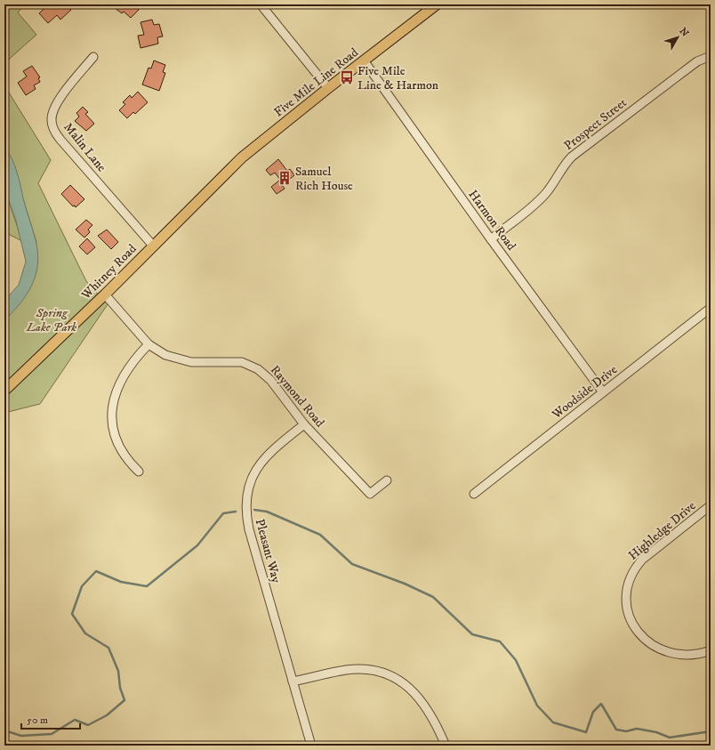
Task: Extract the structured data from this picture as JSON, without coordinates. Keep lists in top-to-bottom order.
{
  "streets": {
    "main road": ["Five Mile Line Road", "Whitney Road"],
    "street": [
      "Prospect Street",
      "Malin Lane",
      "Harmon Road",
      "Woodside Drive",
      "Raymond Road",
      "Highledge Drive",
      "Pleasant Way"
    ]
  },
  "crossings": [
    ["Five Mile Line Road", "Harmon Road"],
    ["Five Mile Line Road", "Whitney Road"],
    ["Prospect Street", "Harmon Road"],
    ["Malin Lane", "Whitney Road"],
    ["Harmon Road", "Woodside Drive"],
    ["Whitney Road", "Raymond Road"],
    ["Raymond Road", "Pleasant Way"]
  ],
  "parks": ["Spring Lake Park"],
  "places": {
    "bus stop": ["Five Mile Line & Harmon"],
    "building": ["Samuel Rich House"]
  },
  "scale_bar": "50 m",
  "north": "top right"
}
